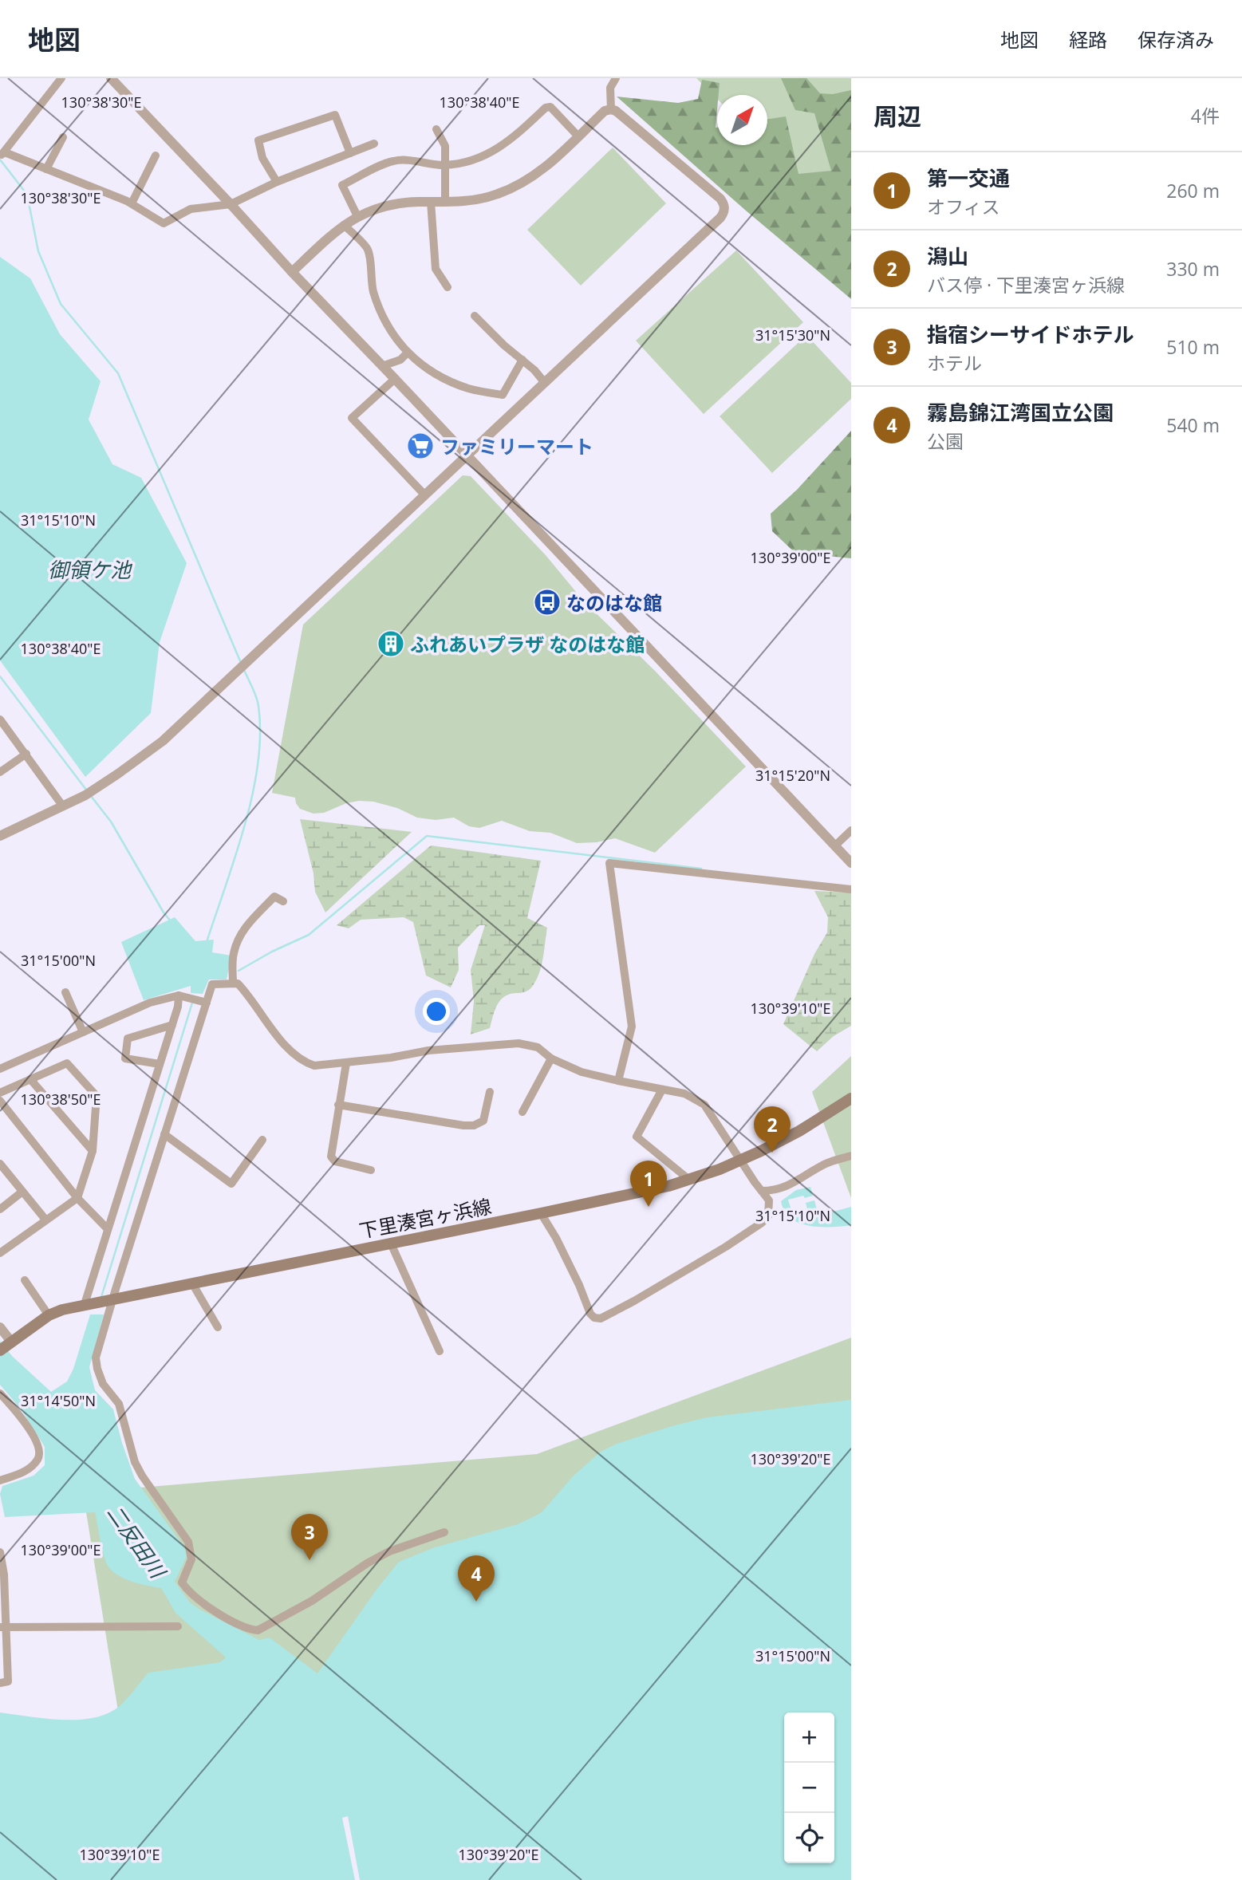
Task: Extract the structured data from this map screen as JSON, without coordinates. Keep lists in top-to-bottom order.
{
  "streets": {
    "main road": ["下里湊宮ヶ浜線"]
  },
  "water": ["御領ケ池", "二反田川"],
  "places": {
    "supermarket": ["ファミリーマート"],
    "bus stop": ["なのはな館"],
    "building": ["ふれあいプラザ なのはな館"]
  },
  "north": "top right",
  "page": {
    "header": "地図",
    "nav": ["地図", "経路", "保存済み"],
    "heading": ["周辺", "4件"],
    "list": [
      {
        "mark": "1",
        "name": "第一交通",
        "note": "オフィス",
        "value": "260 m"
      },
      {
        "mark": "2",
        "name": "潟山",
        "note": "バス停 · 下里湊宮ヶ浜線",
        "value": "330 m"
      },
      {
        "mark": "3",
        "name": "指宿シーサイドホテル",
        "note": "ホテル",
        "value": "510 m"
      },
      {
        "mark": "4",
        "name": "霧島錦江湾国立公園",
        "note": "公園",
        "value": "540 m"
      }
    ],
    "pins": [
      "2",
      "1",
      "3",
      "4"
    ],
    "map_buttons": ["+", "−"]
  },
  "coordinates": [
    "130°38'30\"E",
    "130°38'40\"E",
    "31°15'30\"N",
    "31°15'10\"N",
    "130°39'00\"E",
    "31°15'20\"N",
    "31°15'00\"N",
    "130°39'10\"E",
    "130°38'50\"E",
    "31°14'50\"N",
    "130°39'20\"E"
  ]
}
